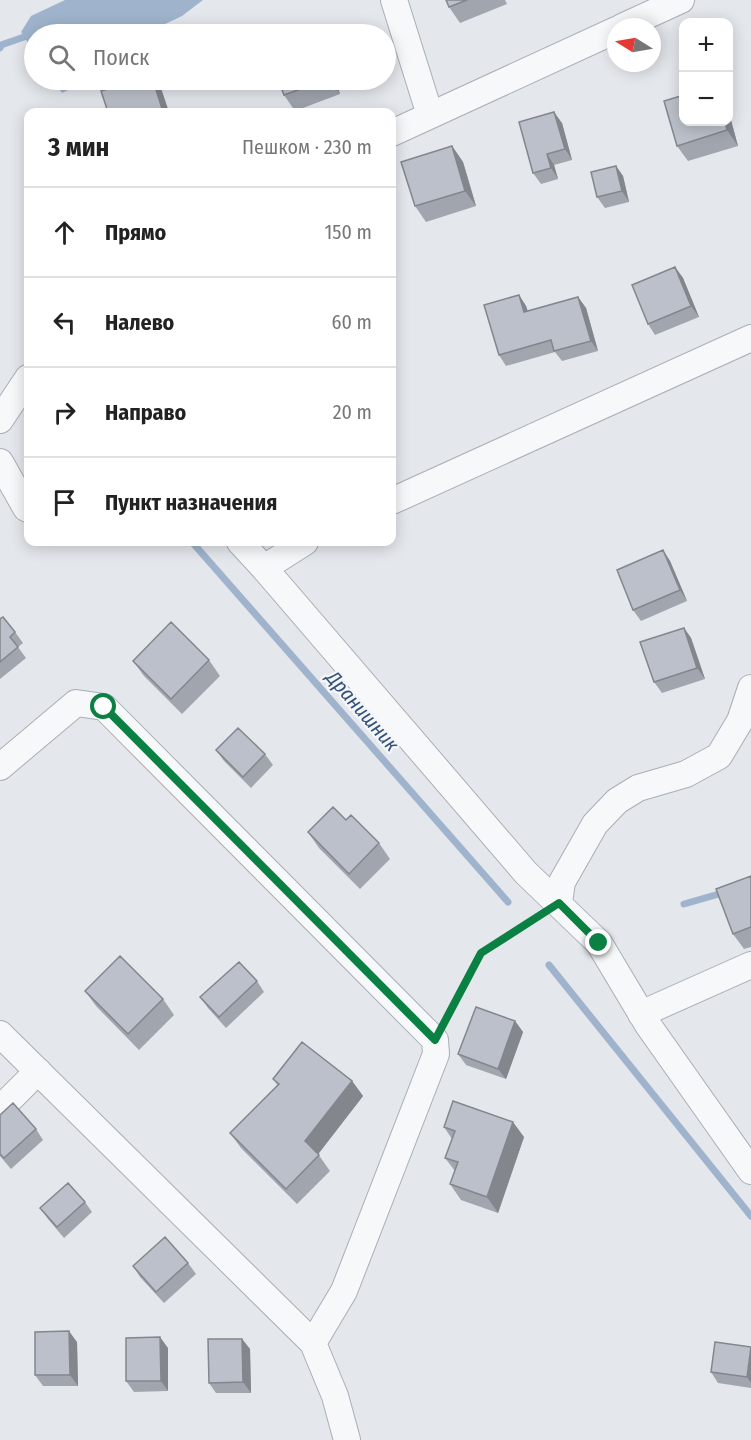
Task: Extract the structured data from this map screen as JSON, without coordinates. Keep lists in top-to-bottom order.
{
  "water": ["Дранишник"],
  "north": "left",
  "page": {
    "map_buttons": ["+", "−"],
    "search": "Поиск",
    "heading": ["3 мин", "Пешком · 230 m"],
    "list": [
      ["Прямо", "150 m"],
      ["Налево", "60 m"],
      ["Направо", "20 m"],
      "Пункт назначения"
    ]
  }
}
